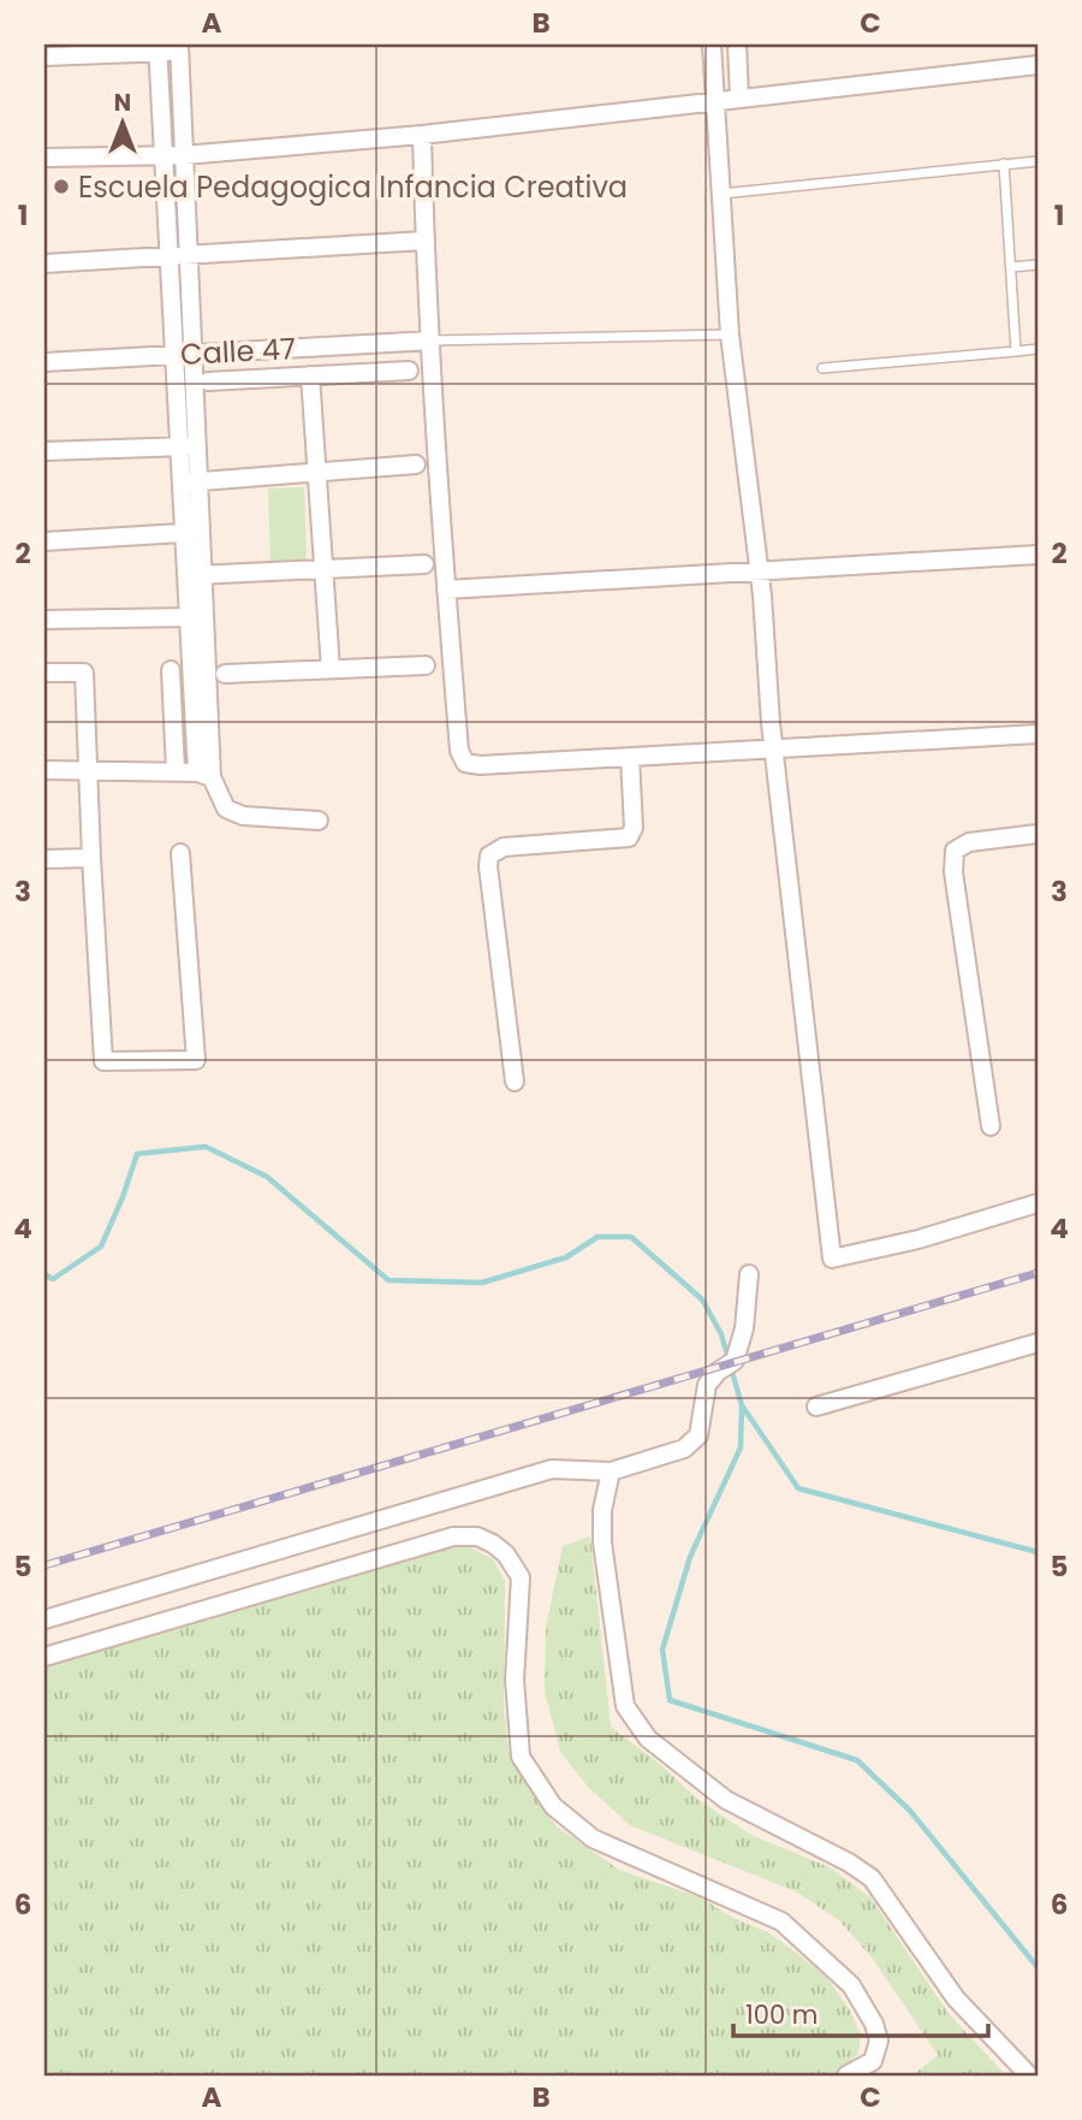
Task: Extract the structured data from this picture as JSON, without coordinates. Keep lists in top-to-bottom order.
{
  "streets": {
    "street": ["Calle 47"]
  },
  "places": ["Escuela Pedagogica Infancia Creativa"],
  "scale_bar": "100 m",
  "north": "top",
  "grid": {
    "columns": ["A", "B", "C"],
    "rows": [
      "1",
      "2",
      "3",
      "4",
      "5",
      "6"
    ]
  }
}
